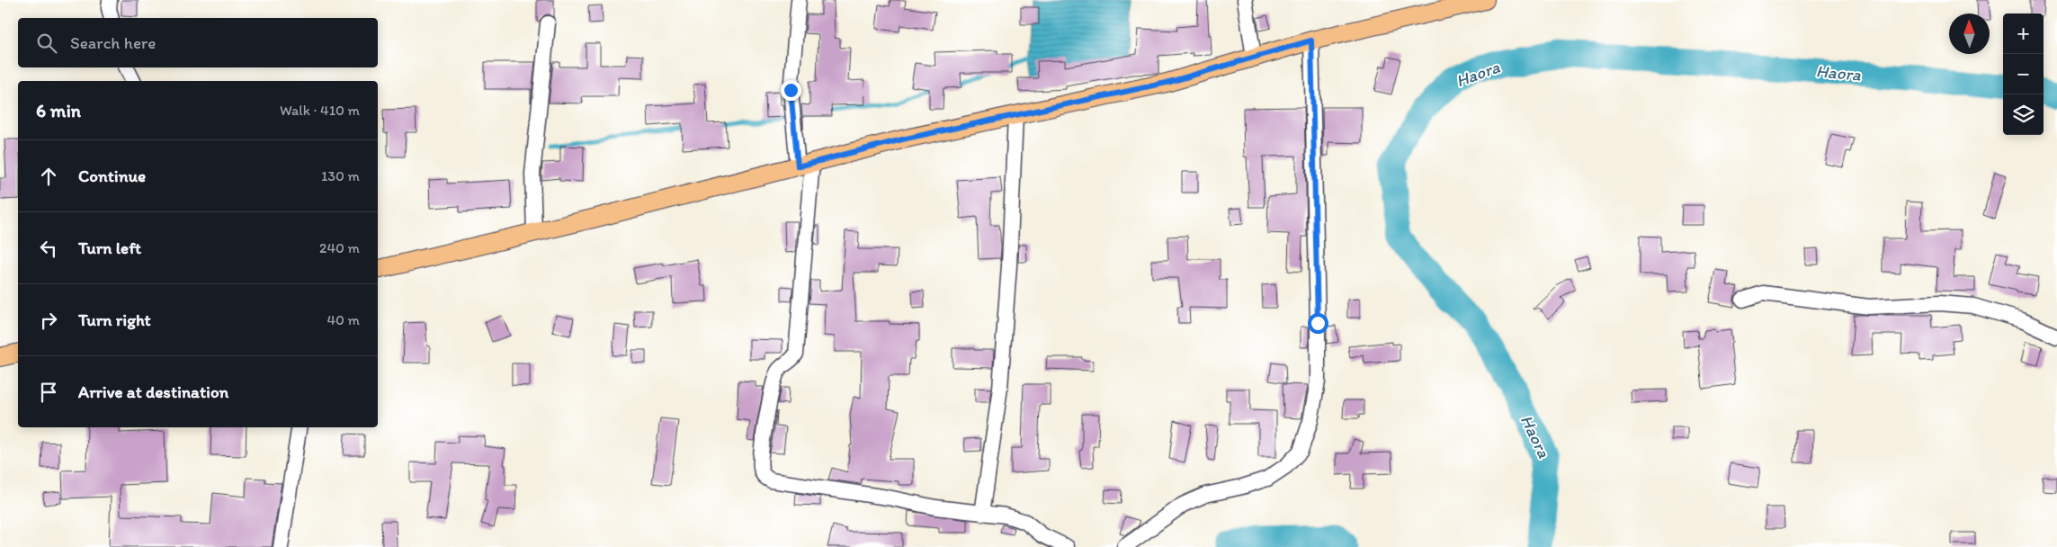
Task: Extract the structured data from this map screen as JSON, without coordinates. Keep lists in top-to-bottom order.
{
  "water": ["Haora"],
  "north": "top",
  "page": {
    "map_buttons": ["+", "−"],
    "search": "Search here",
    "heading": ["6 min", "Walk · 410 m"],
    "list": [
      ["Continue", "130 m"],
      ["Turn left", "240 m"],
      ["Turn right", "40 m"],
      "Arrive at destination"
    ]
  }
}
